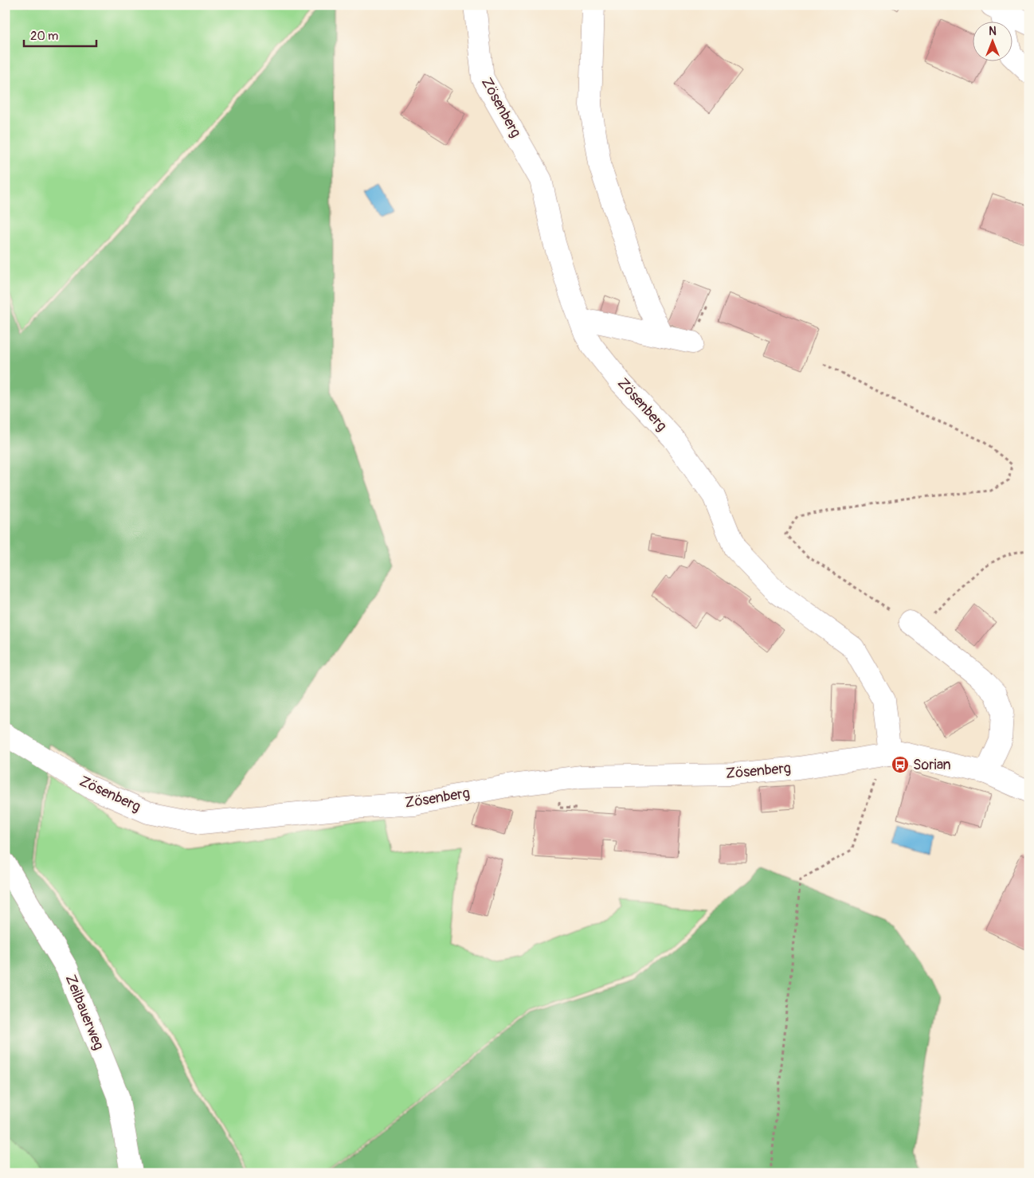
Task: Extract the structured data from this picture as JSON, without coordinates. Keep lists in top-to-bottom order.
{
  "streets": {
    "street": ["Zösenberg", "Zeilbauerweg"]
  },
  "places": {
    "bus stop": ["Sorian"]
  },
  "scale_bar": "20 m",
  "north": "top"
}
